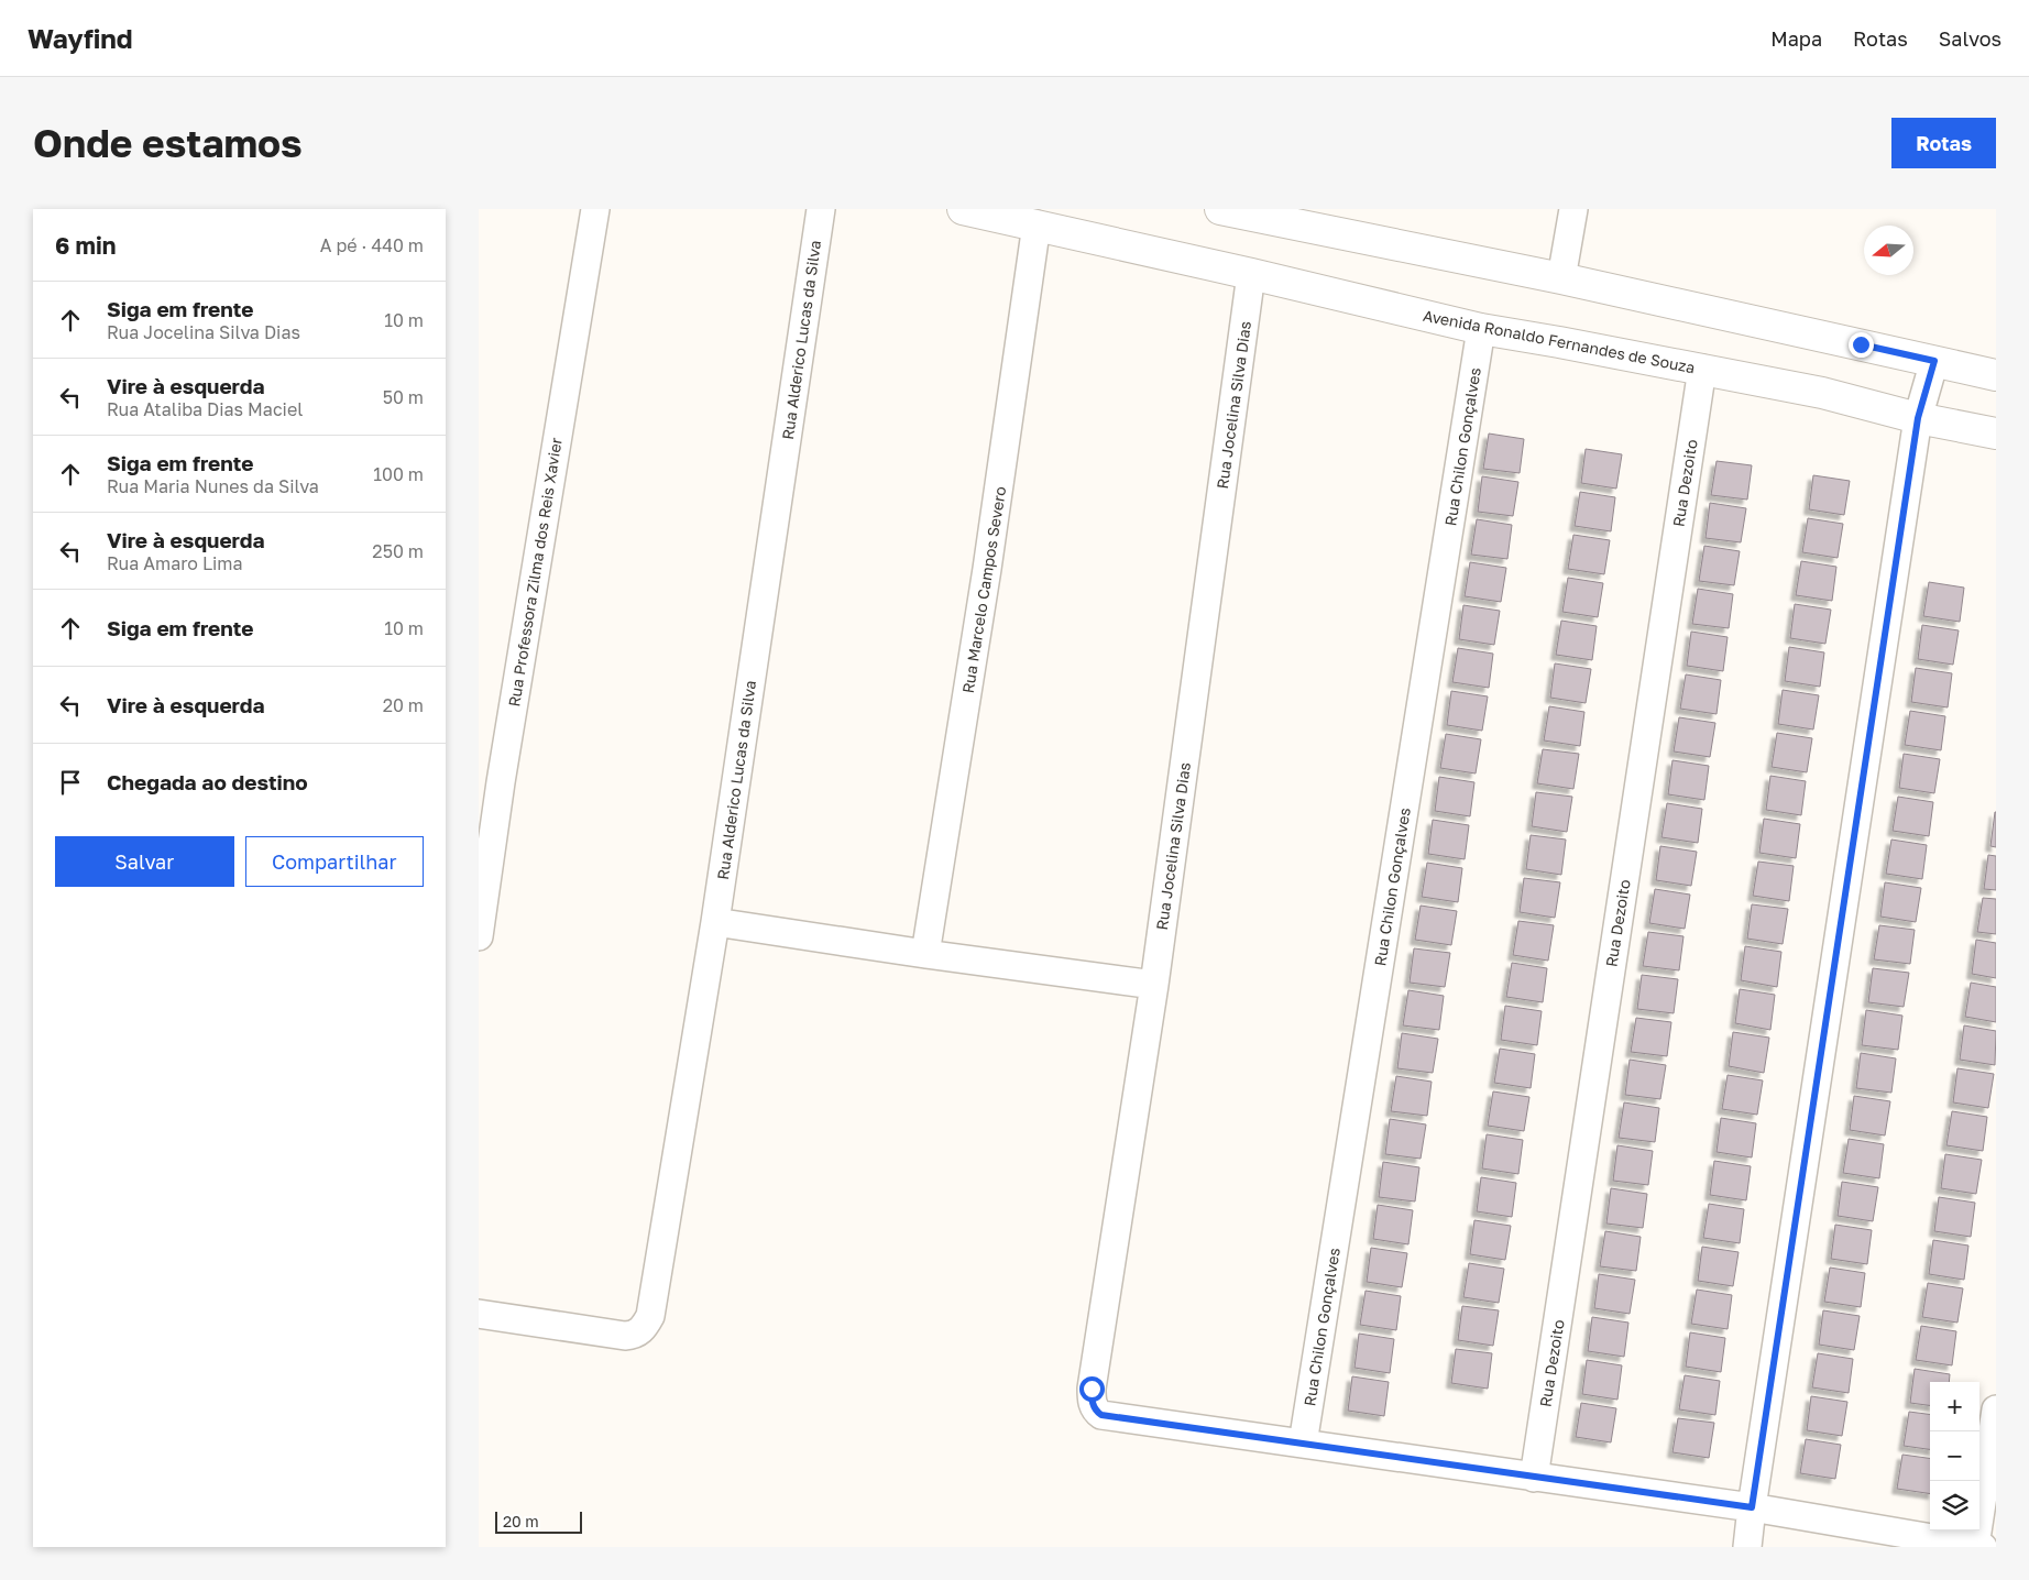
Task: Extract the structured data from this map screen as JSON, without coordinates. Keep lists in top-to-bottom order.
{
  "streets": {
    "street": [
      "Rua Alderico Lucas da Silva",
      "Avenida Ronaldo Fernandes de Souza",
      "Rua Jocelina Silva Dias",
      "Rua Chilon Gonçalves",
      "Rua Dezoito",
      "Rua Professora Zilma dos Reis Xavier",
      "Rua Marcelo Campos Severo"
    ]
  },
  "crossings": [
    ["Avenida Ronaldo Fernandes de Souza", "Rua Jocelina Silva Dias"],
    ["Avenida Ronaldo Fernandes de Souza", "Rua Chilon Gonçalves"],
    ["Avenida Ronaldo Fernandes de Souza", "Rua Dezoito"],
    ["Avenida Ronaldo Fernandes de Souza", "Rua Marcelo Campos Severo"],
    ["Rua Jocelina Silva Dias", "Rua Chilon Gonçalves"]
  ],
  "scale_bar": "20 m",
  "north": "left",
  "page": {
    "header": "Wayfind",
    "nav": ["Mapa", "Rotas", "Salvos"],
    "buttons": [
      "Rotas",
      ["Salvar", "Compartilhar"]
    ],
    "title": "Onde estamos",
    "heading": ["6 min", "A pé · 440 m"],
    "list": [
      ["Siga em frente", "Rua Jocelina Silva Dias", "10 m"],
      ["Vire à esquerda", "Rua Ataliba Dias Maciel", "50 m"],
      ["Siga em frente", "Rua Maria Nunes da Silva", "100 m"],
      ["Vire à esquerda", "Rua Amaro Lima", "250 m"],
      ["Siga em frente", "10 m"],
      ["Vire à esquerda", "20 m"],
      "Chegada ao destino"
    ],
    "map_buttons": ["+", "−"],
    "scale": "20 m"
  }
}
